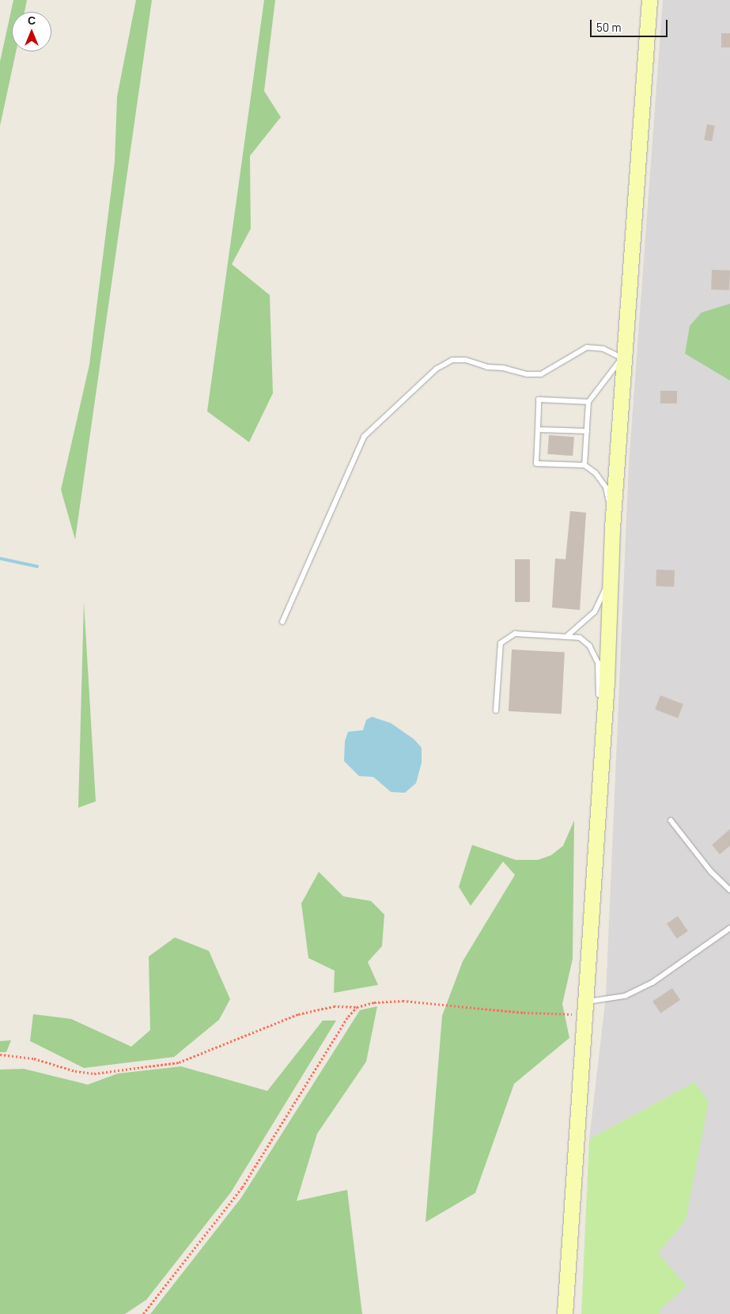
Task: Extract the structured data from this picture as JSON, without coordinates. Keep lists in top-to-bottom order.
{
  "scale_bar": "50 m",
  "north": "top"
}
